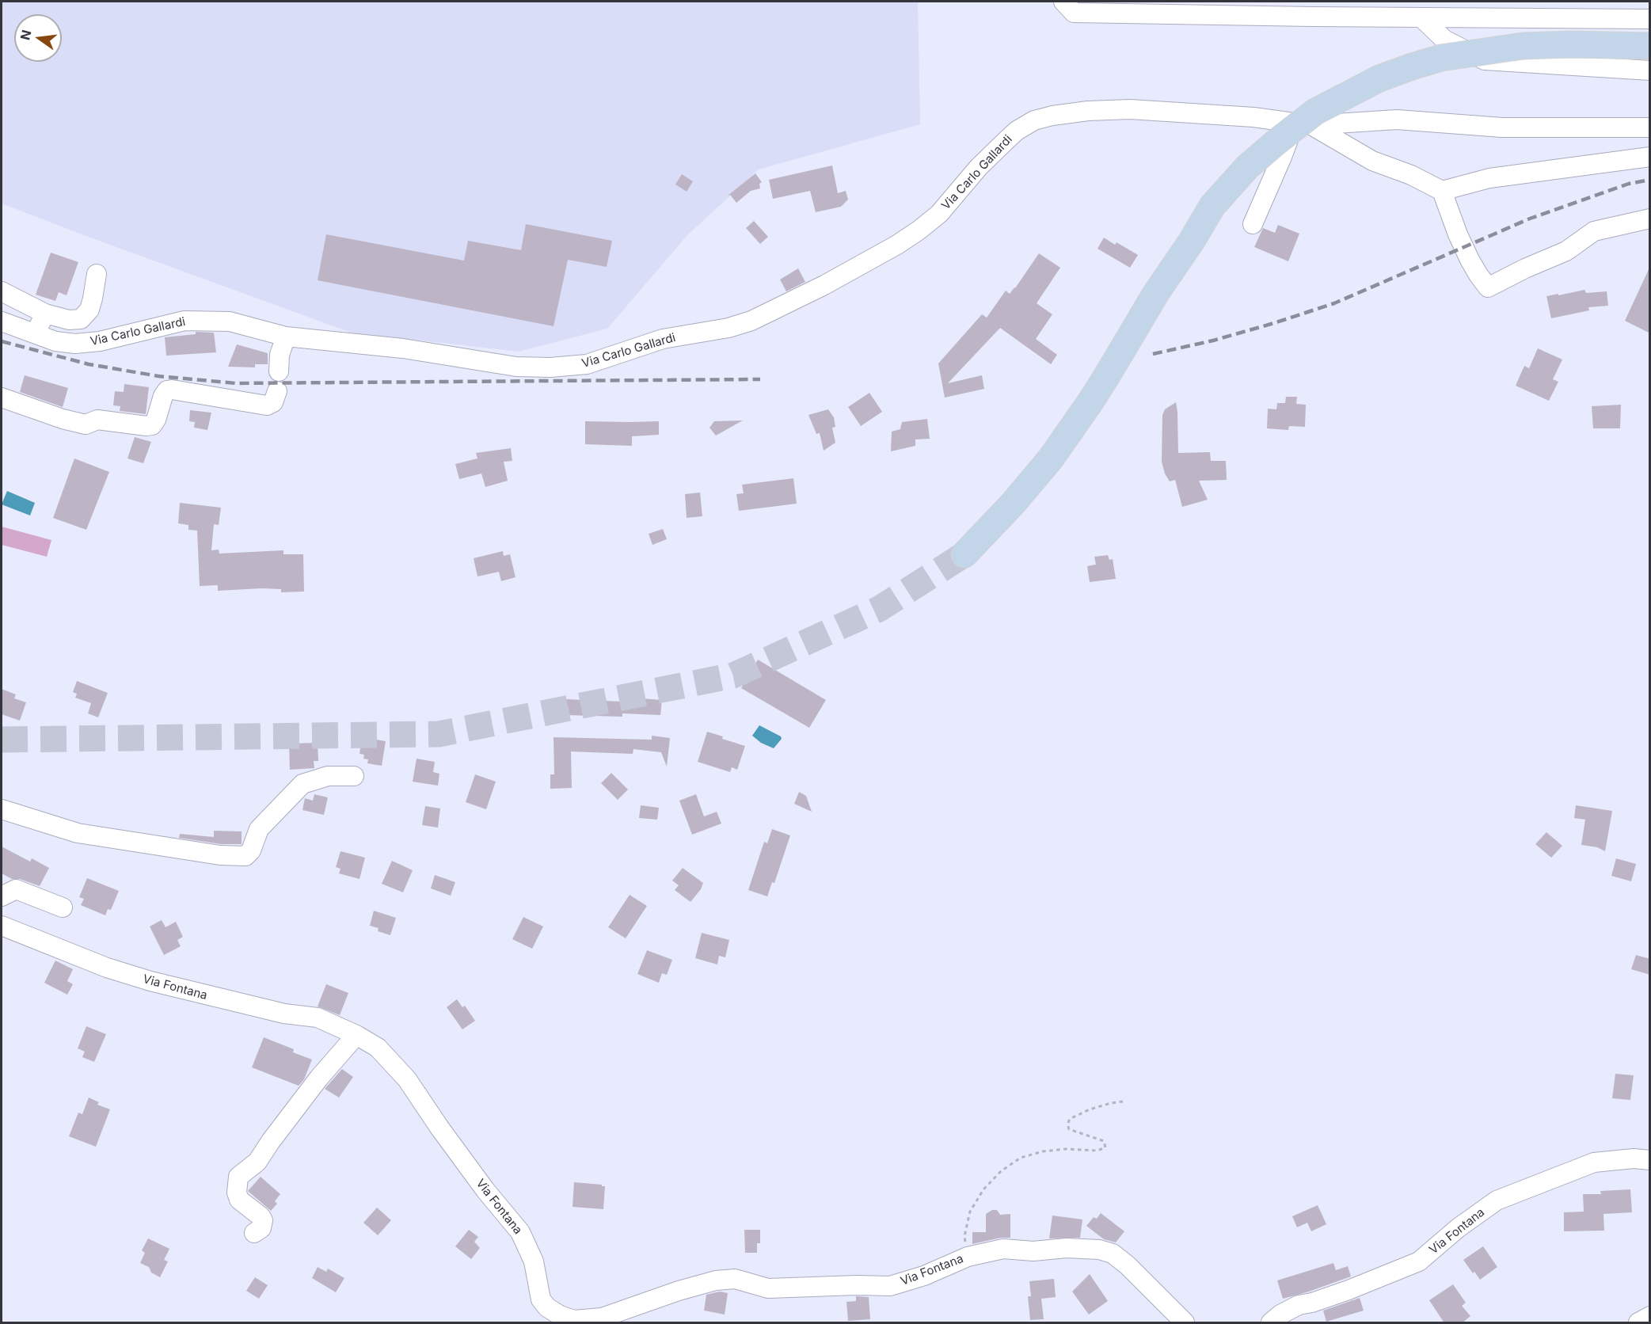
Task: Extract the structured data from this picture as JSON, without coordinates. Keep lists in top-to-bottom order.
{
  "streets": {
    "street": ["Via Carlo Gallardi", "Via Fontana"]
  },
  "north": "left"
}
